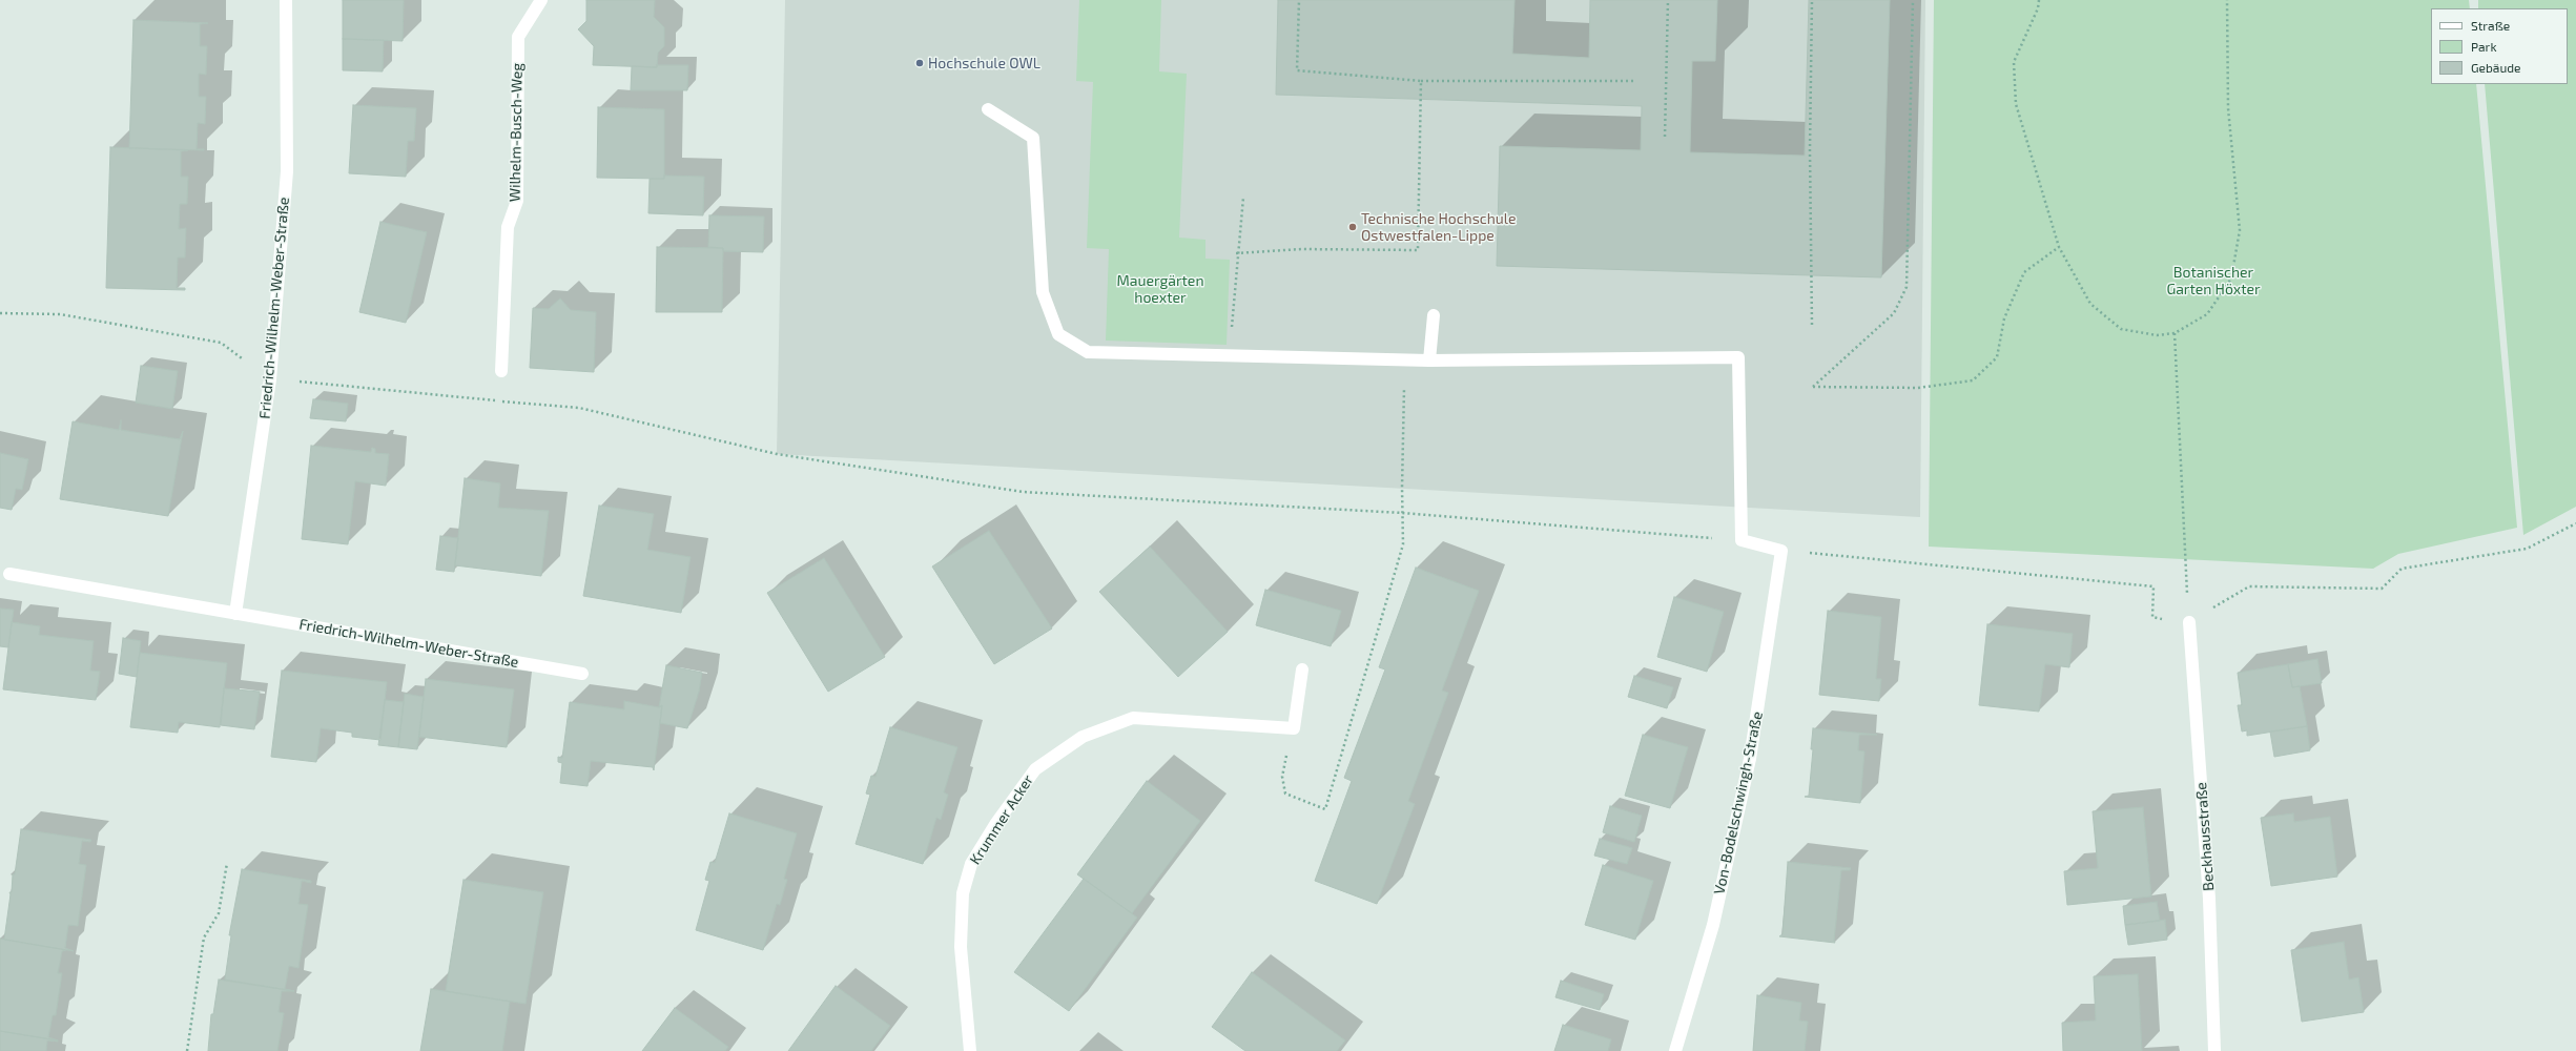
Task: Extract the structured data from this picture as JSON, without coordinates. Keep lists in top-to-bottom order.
{
  "streets": {
    "street": [
      "Wilhelm-Busch-Weg",
      "Friedrich-Wilhelm-Weber-Straße",
      "Von-Bodelschwingh-Straße",
      "Krummer Acker",
      "Beckhausstraße"
    ]
  },
  "parks": ["Botanischer Garten Höxter", "Mauergärten hoexter"],
  "places": ["Hochschule OWL", "Technische Hochschule Ostwestfalen-Lippe"],
  "legend": ["Straße", "Park", "Gebäude"]
}
